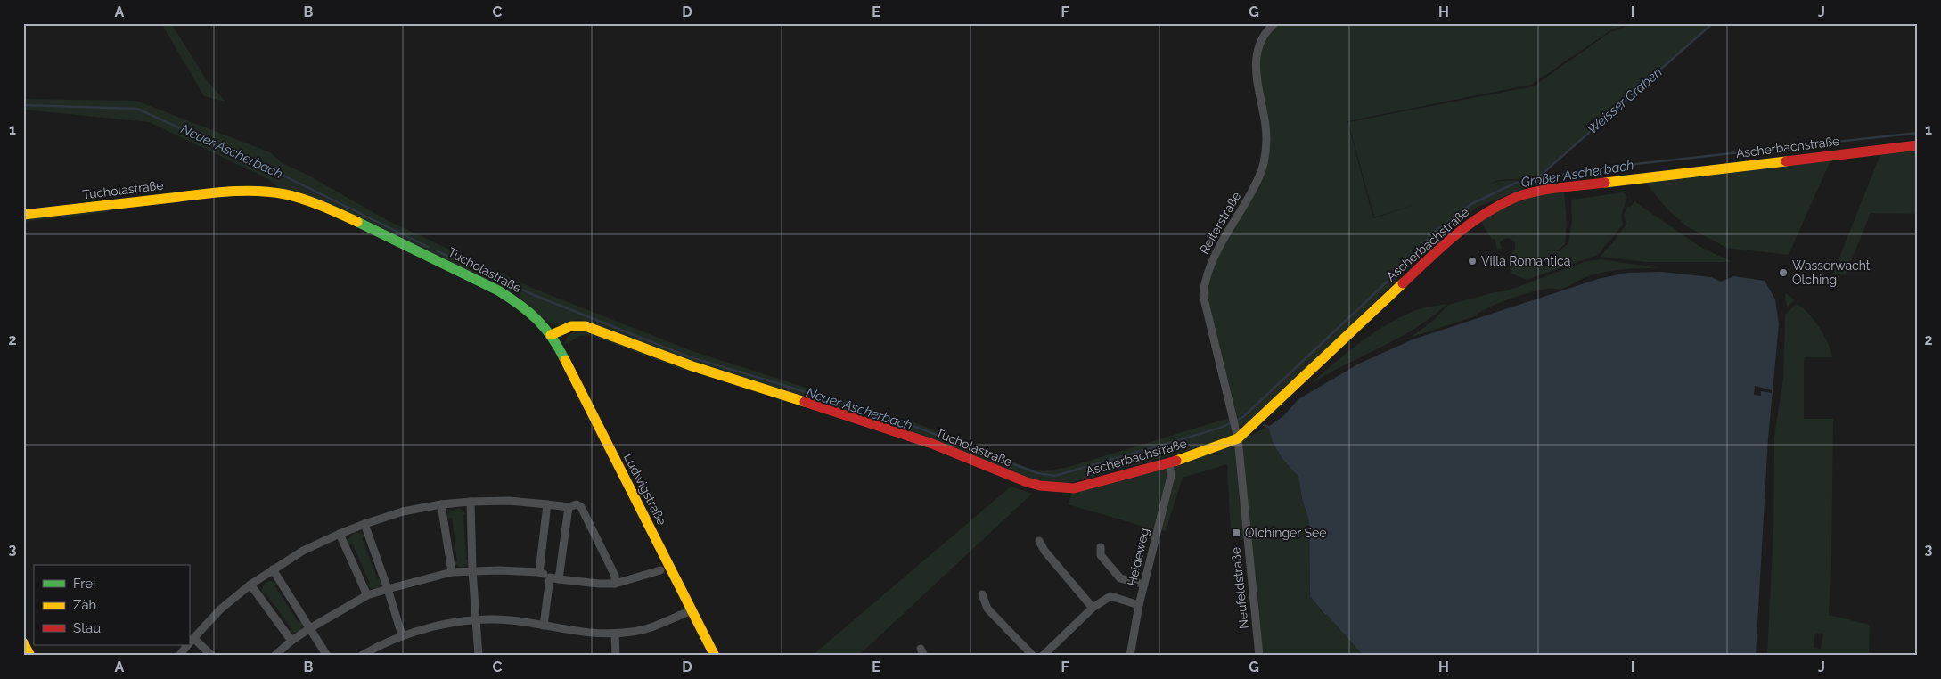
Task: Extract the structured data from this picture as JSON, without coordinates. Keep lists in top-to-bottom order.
{
  "streets": {
    "street": [
      "Ascherbachstraße",
      "Tucholastraße",
      "Reiterstraße",
      "Ludwigstraße",
      "Heideweg",
      "Neufeldstraße"
    ]
  },
  "crossings": [
    ["Ascherbachstraße", "Tucholastraße"],
    ["Ascherbachstraße", "Reiterstraße"],
    ["Ascherbachstraße", "Heideweg"],
    ["Ascherbachstraße", "Neufeldstraße"],
    ["Tucholastraße", "Ludwigstraße"],
    ["Reiterstraße", "Neufeldstraße"]
  ],
  "water": ["Weisser Graben", "Neuer Ascherbach", "Großer Ascherbach"],
  "places": {
    "other": ["Villa Romantica", "Wasserwacht Olching"],
    "transit": ["Olchinger See"]
  },
  "legend": ["Frei", "Zäh", "Stau"],
  "grid": {
    "columns": [
      "A",
      "B",
      "C",
      "D",
      "E",
      "F",
      "G",
      "H",
      "I",
      "J"
    ],
    "rows": ["1", "2", "3"]
  }
}
